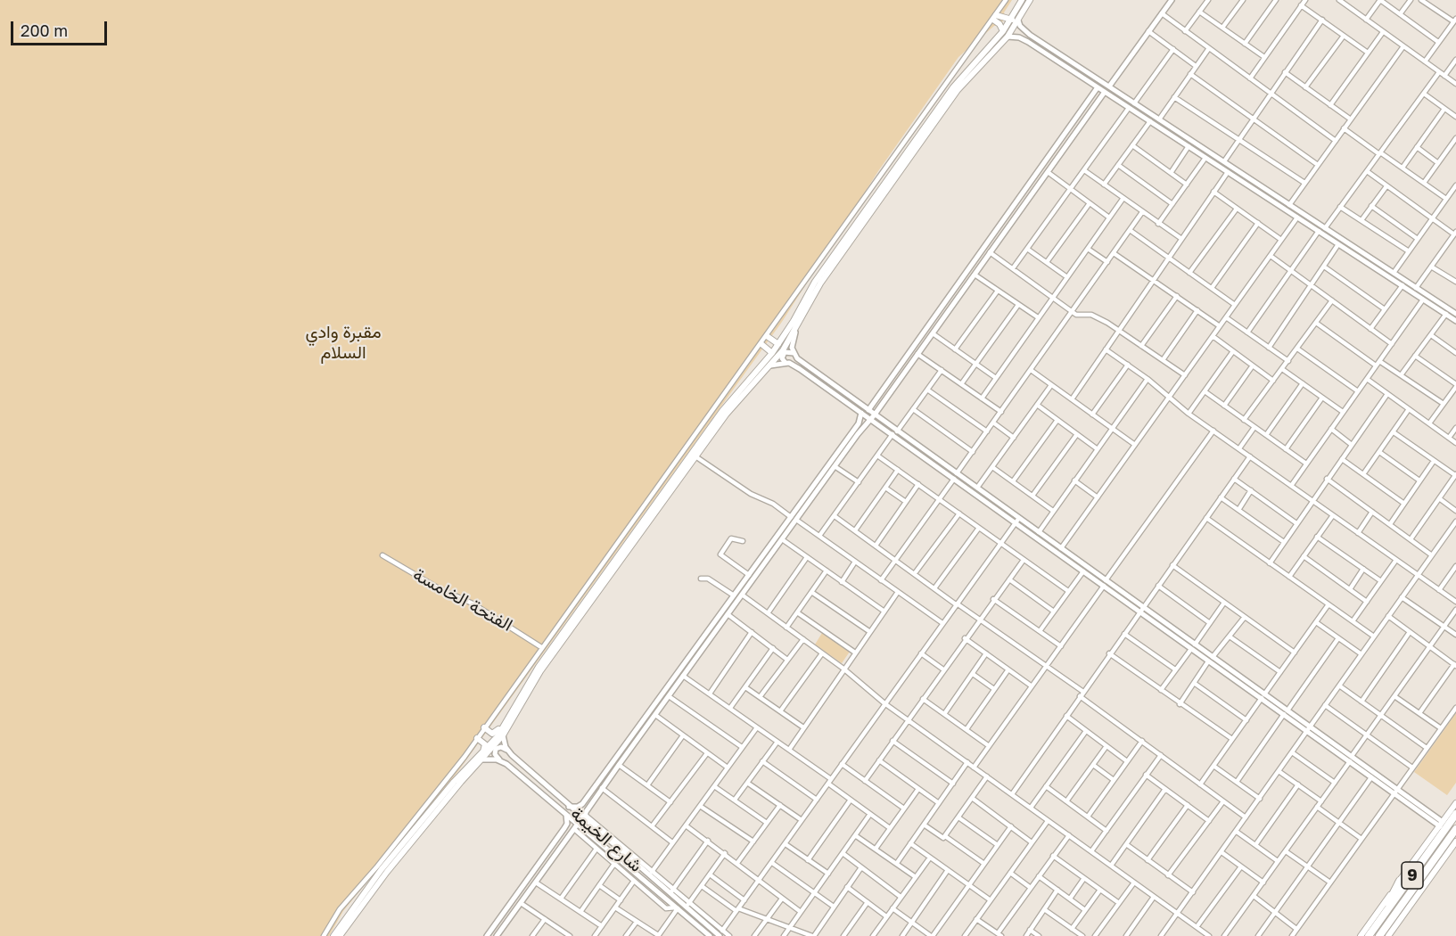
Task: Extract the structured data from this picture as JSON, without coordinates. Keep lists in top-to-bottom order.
{
  "streets": {
    "highway": ["9"],
    "street": ["الفتحة الخامسة", "شارع الخيمة"]
  },
  "parks": ["مقبرة وادي السلام"],
  "scale_bar": "200 m"
}
